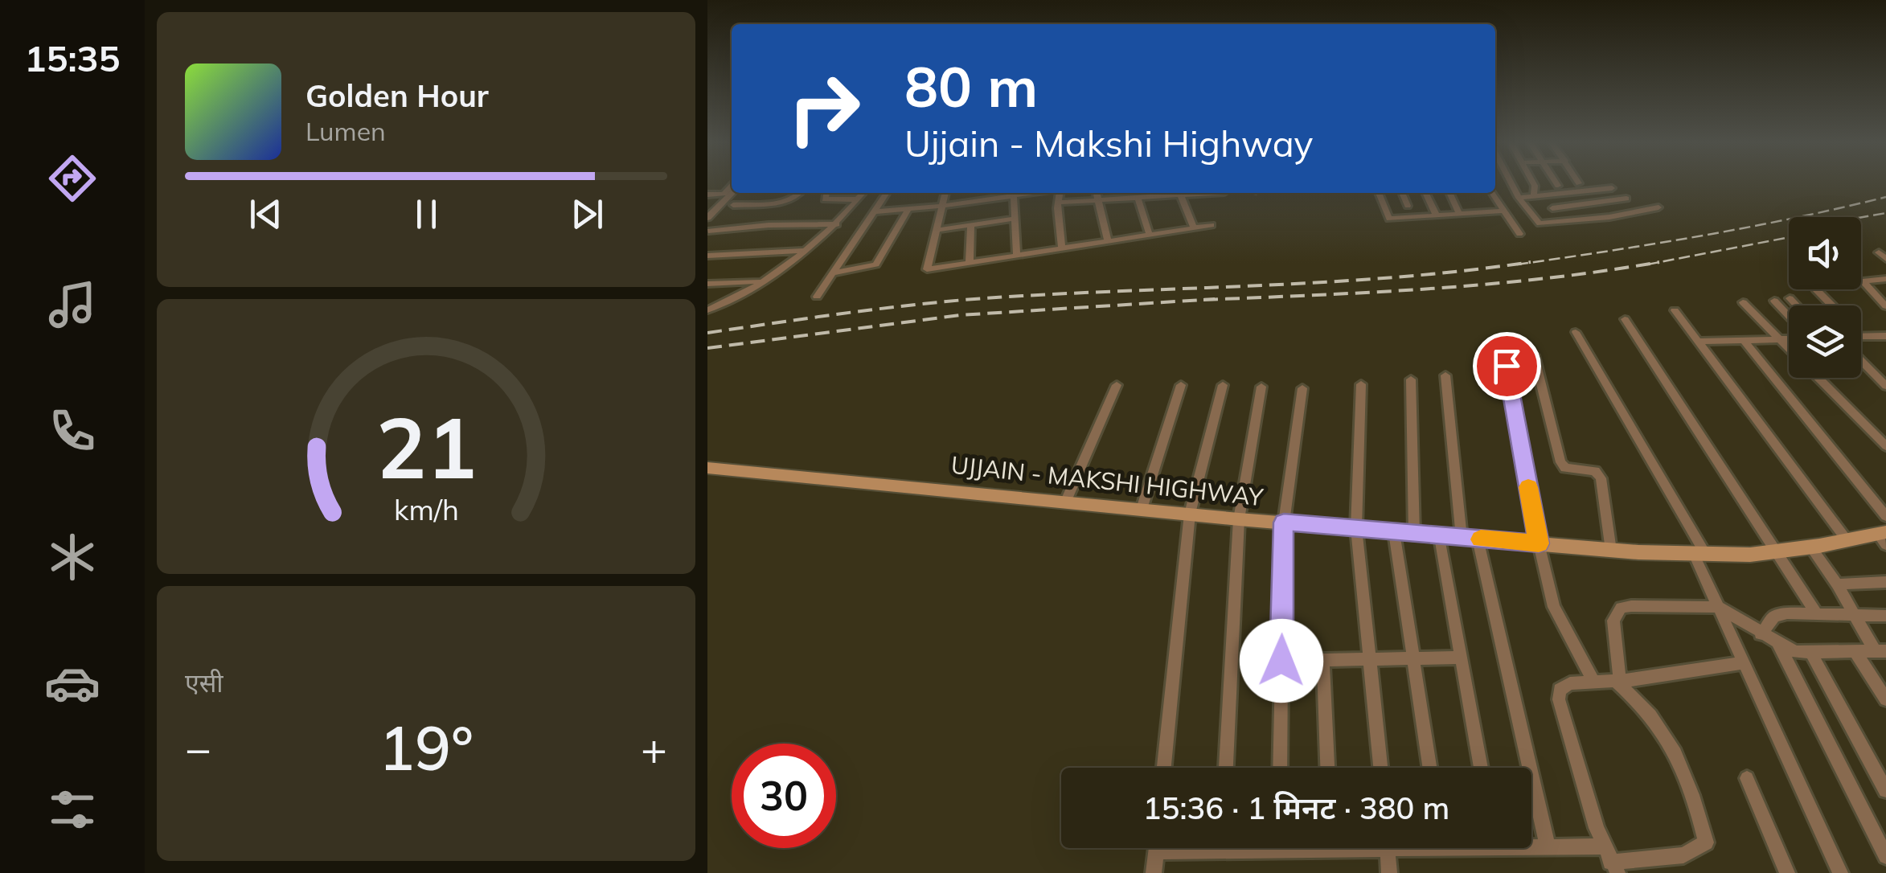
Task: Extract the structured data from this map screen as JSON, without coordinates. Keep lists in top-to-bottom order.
{
  "streets": {
    "main road": ["UJJAIN - MAKSHI HIGHWAY"]
  },
  "page": {
    "tabs": "15:35",
    "turn": ["80 m", "Ujjain - Makshi Highway"],
    "song": ["Golden Hour", "Lumen"],
    "tile": "एसी",
    "heat": ["−", "19°", "+"],
    "limit": "30",
    "trip": "15:36 · 1 मिनट · 380 m",
    "gauge": ["21", "km/h"]
  }
}
